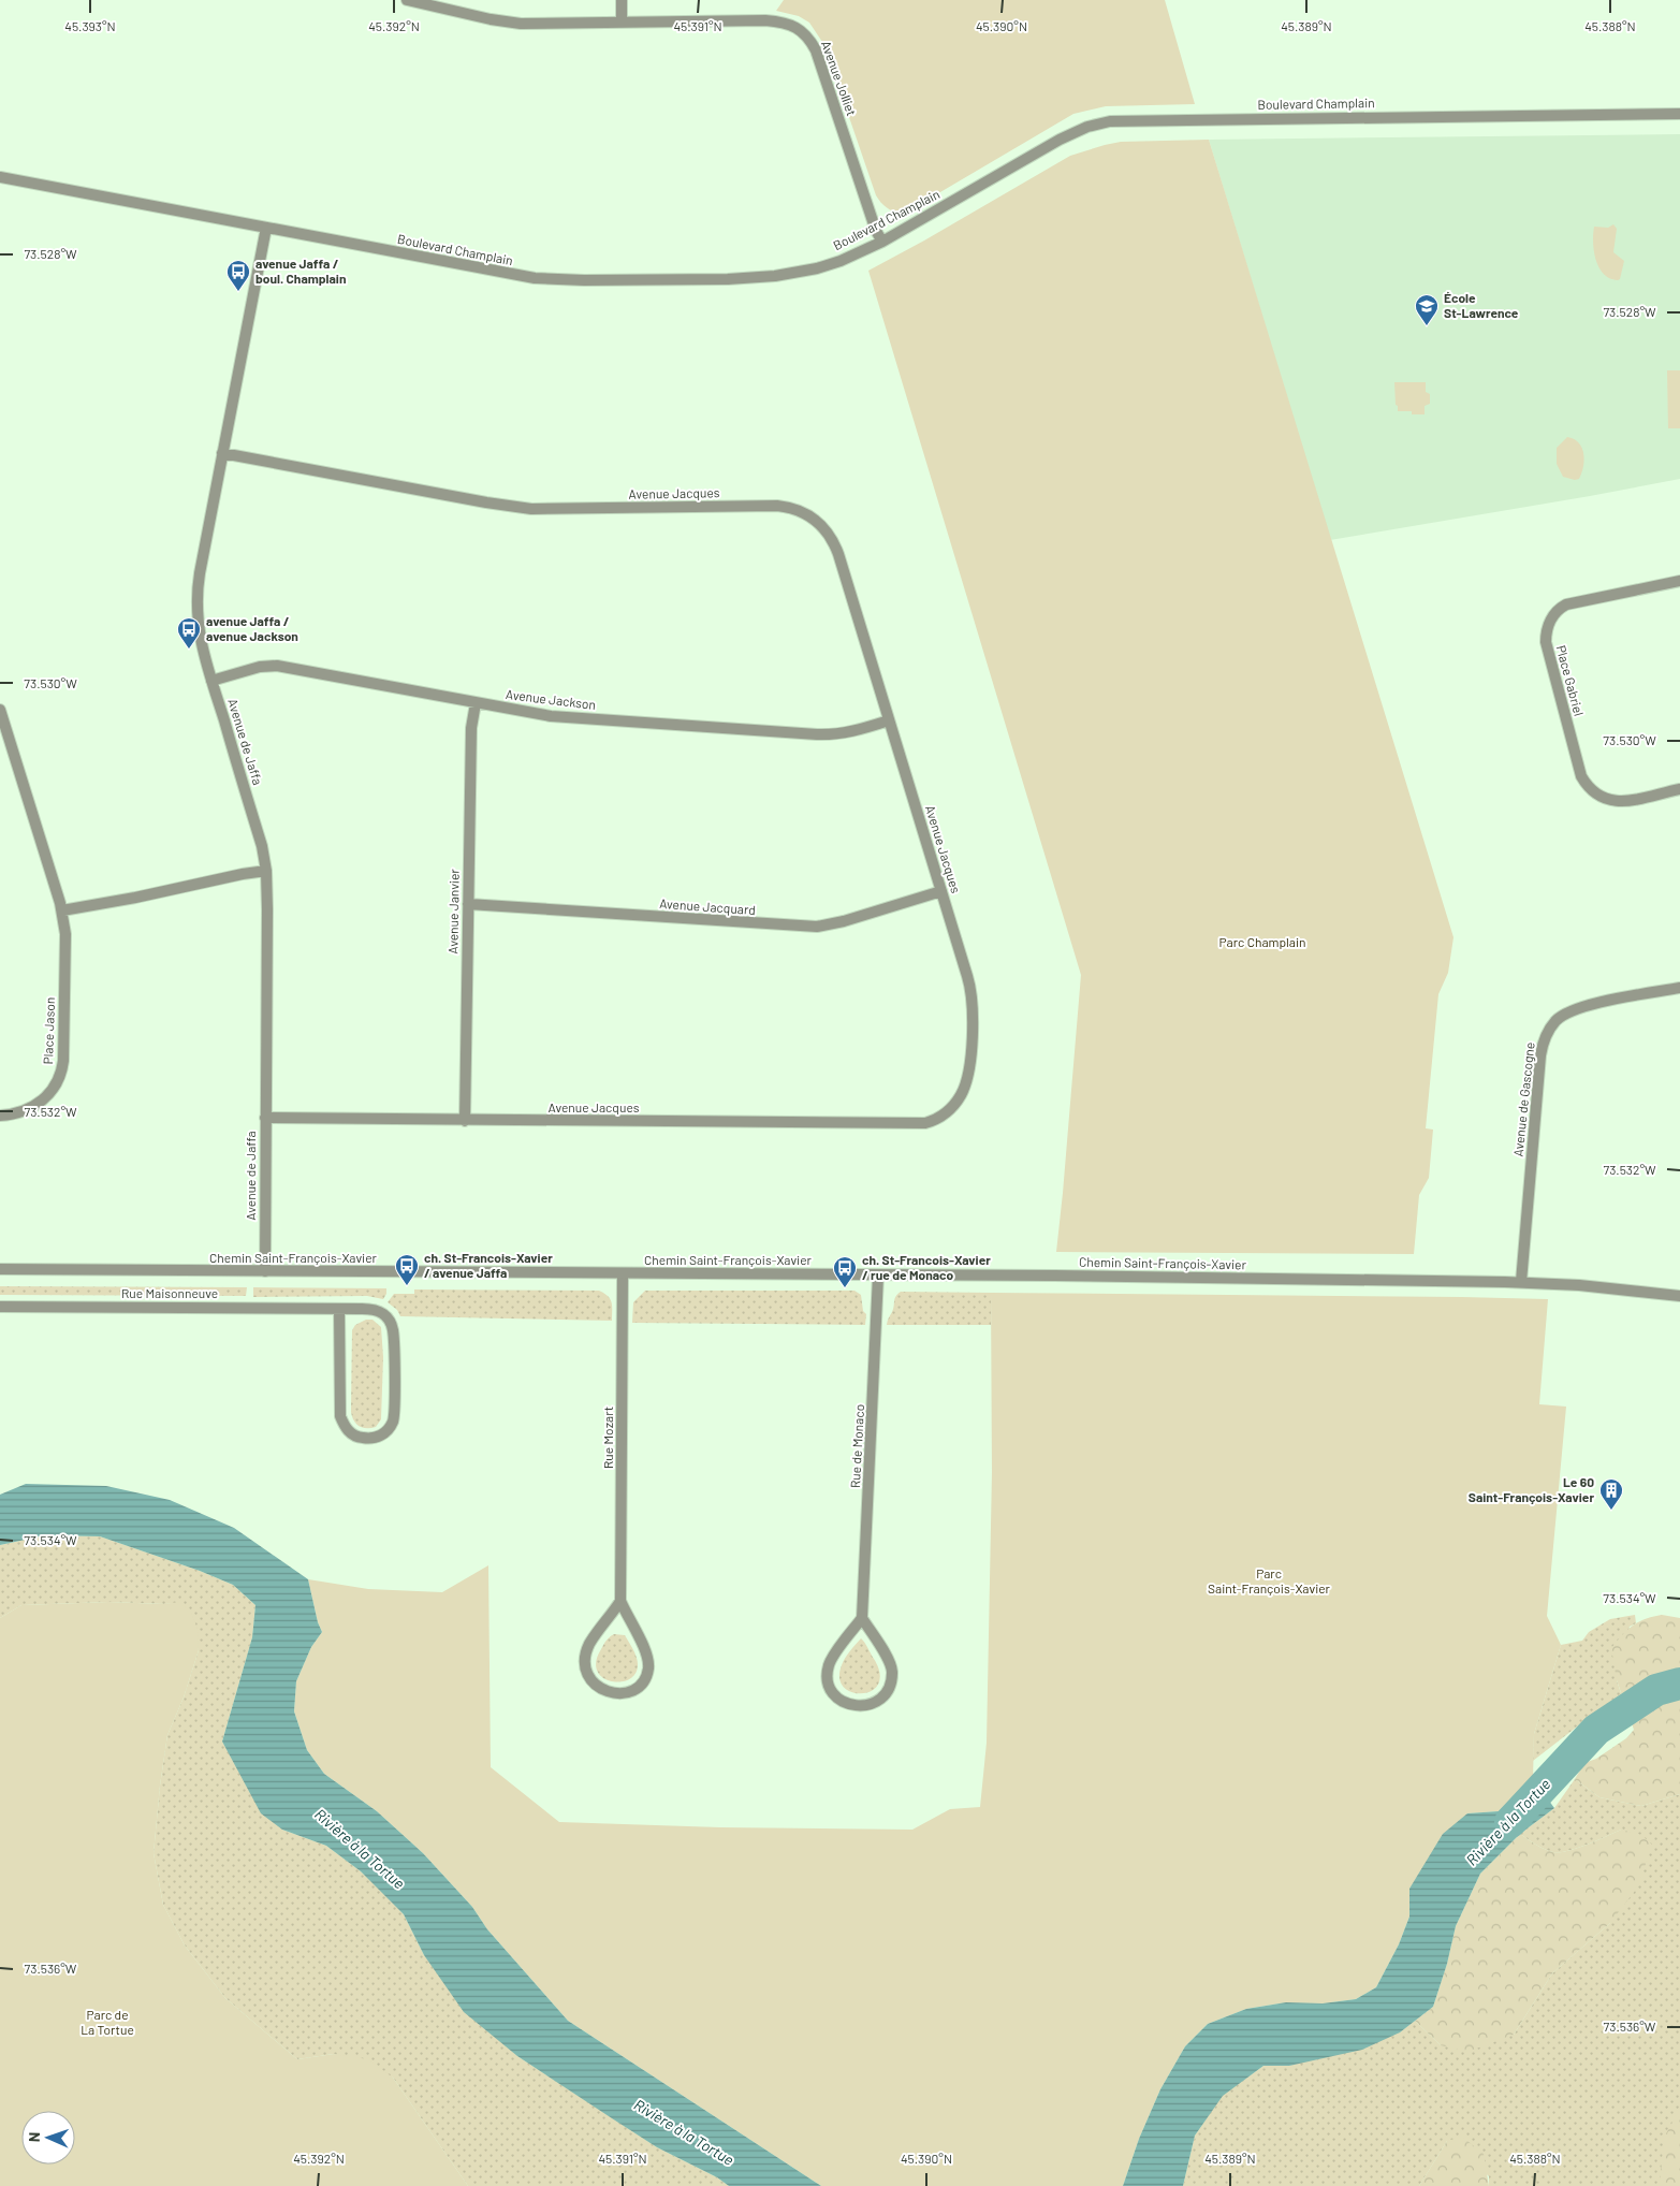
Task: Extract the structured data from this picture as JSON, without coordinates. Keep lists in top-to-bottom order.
{
  "streets": {
    "street": [
      "Avenue Jolliet",
      "Boulevard Champlain",
      "Avenue Jacques",
      "Place Gabriel",
      "Avenue Jackson",
      "Avenue de Jaffa",
      "Avenue Jacquard",
      "Avenue Janvier",
      "Place Jason",
      "Avenue de Gascogne",
      "Chemin Saint-François-Xavier",
      "Rue Maisonneuve",
      "Rue Mozart",
      "Rue de Monaco"
    ]
  },
  "crossings": [
    ["Avenue Jolliet", "Boulevard Champlain"],
    ["Boulevard Champlain", "Avenue de Jaffa"],
    ["Avenue Jacques", "Avenue Jackson"],
    ["Avenue Jacques", "Avenue de Jaffa"],
    ["Avenue Jacques", "Avenue Jacquard"],
    ["Avenue Jacques", "Avenue Janvier"],
    ["Avenue Jackson", "Avenue de Jaffa"],
    ["Avenue Jackson", "Avenue Janvier"],
    ["Avenue de Jaffa", "Chemin Saint-François-Xavier"],
    ["Avenue Jacquard", "Avenue Janvier"],
    ["Avenue de Gascogne", "Chemin Saint-François-Xavier"],
    ["Chemin Saint-François-Xavier", "Rue Mozart"],
    ["Chemin Saint-François-Xavier", "Rue de Monaco"]
  ],
  "water": ["Rivière à la Tortue"],
  "parks": ["Parc Champlain", "Parc Saint-François-Xavier", "Parc de La Tortue"],
  "places": {
    "bus stop": [
      "avenue Jaffa / boul. Champlain",
      "avenue Jaffa / avenue Jackson",
      "ch. St-Francois-Xavier / avenue Jaffa",
      "ch. St-Francois-Xavier / rue de Monaco"
    ],
    "school or university": ["École St-Lawrence"],
    "building": ["Le 60 Saint-François-Xavier"]
  },
  "north": "left",
  "coordinates": [
    "45.393°N",
    "45.392°N",
    "45.391°N",
    "45.390°N",
    "45.389°N",
    "45.388°N",
    "73.528°W",
    "73.530°W",
    "73.532°W",
    "73.534°W",
    "73.536°W"
  ]
}
